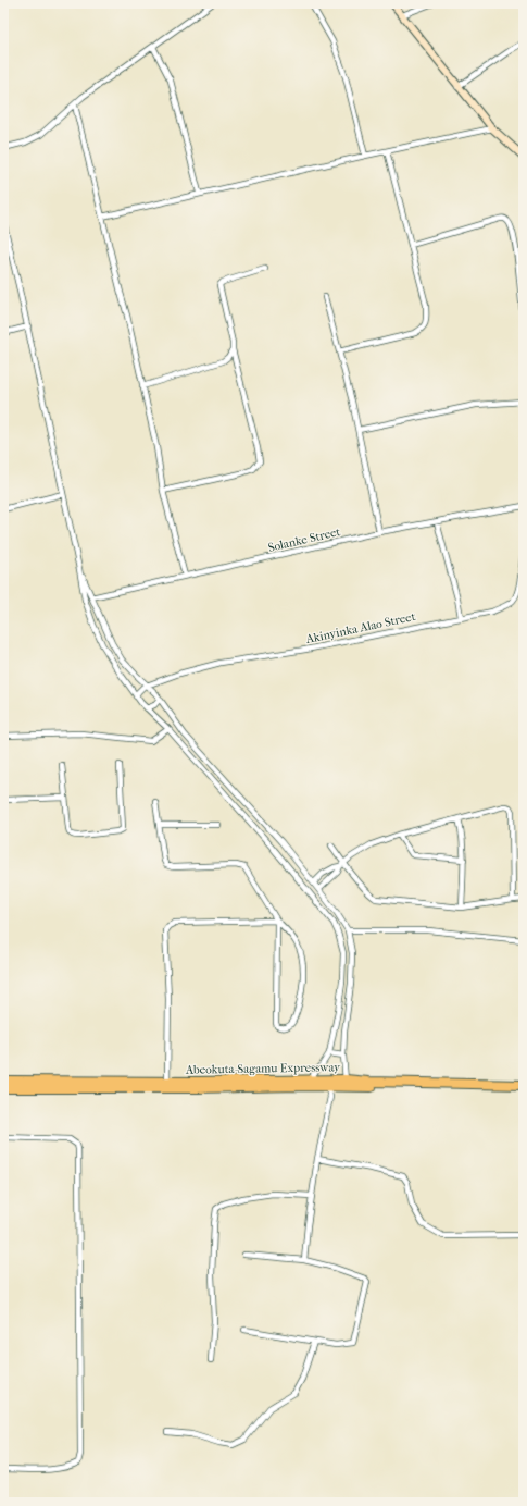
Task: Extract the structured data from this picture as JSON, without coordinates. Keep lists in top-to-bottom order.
{
  "streets": {
    "highway": ["Abeokuta-Sagamu Expressway"],
    "street": ["Solanke Street", "Akinyinka Alao Street"]
  }
}
